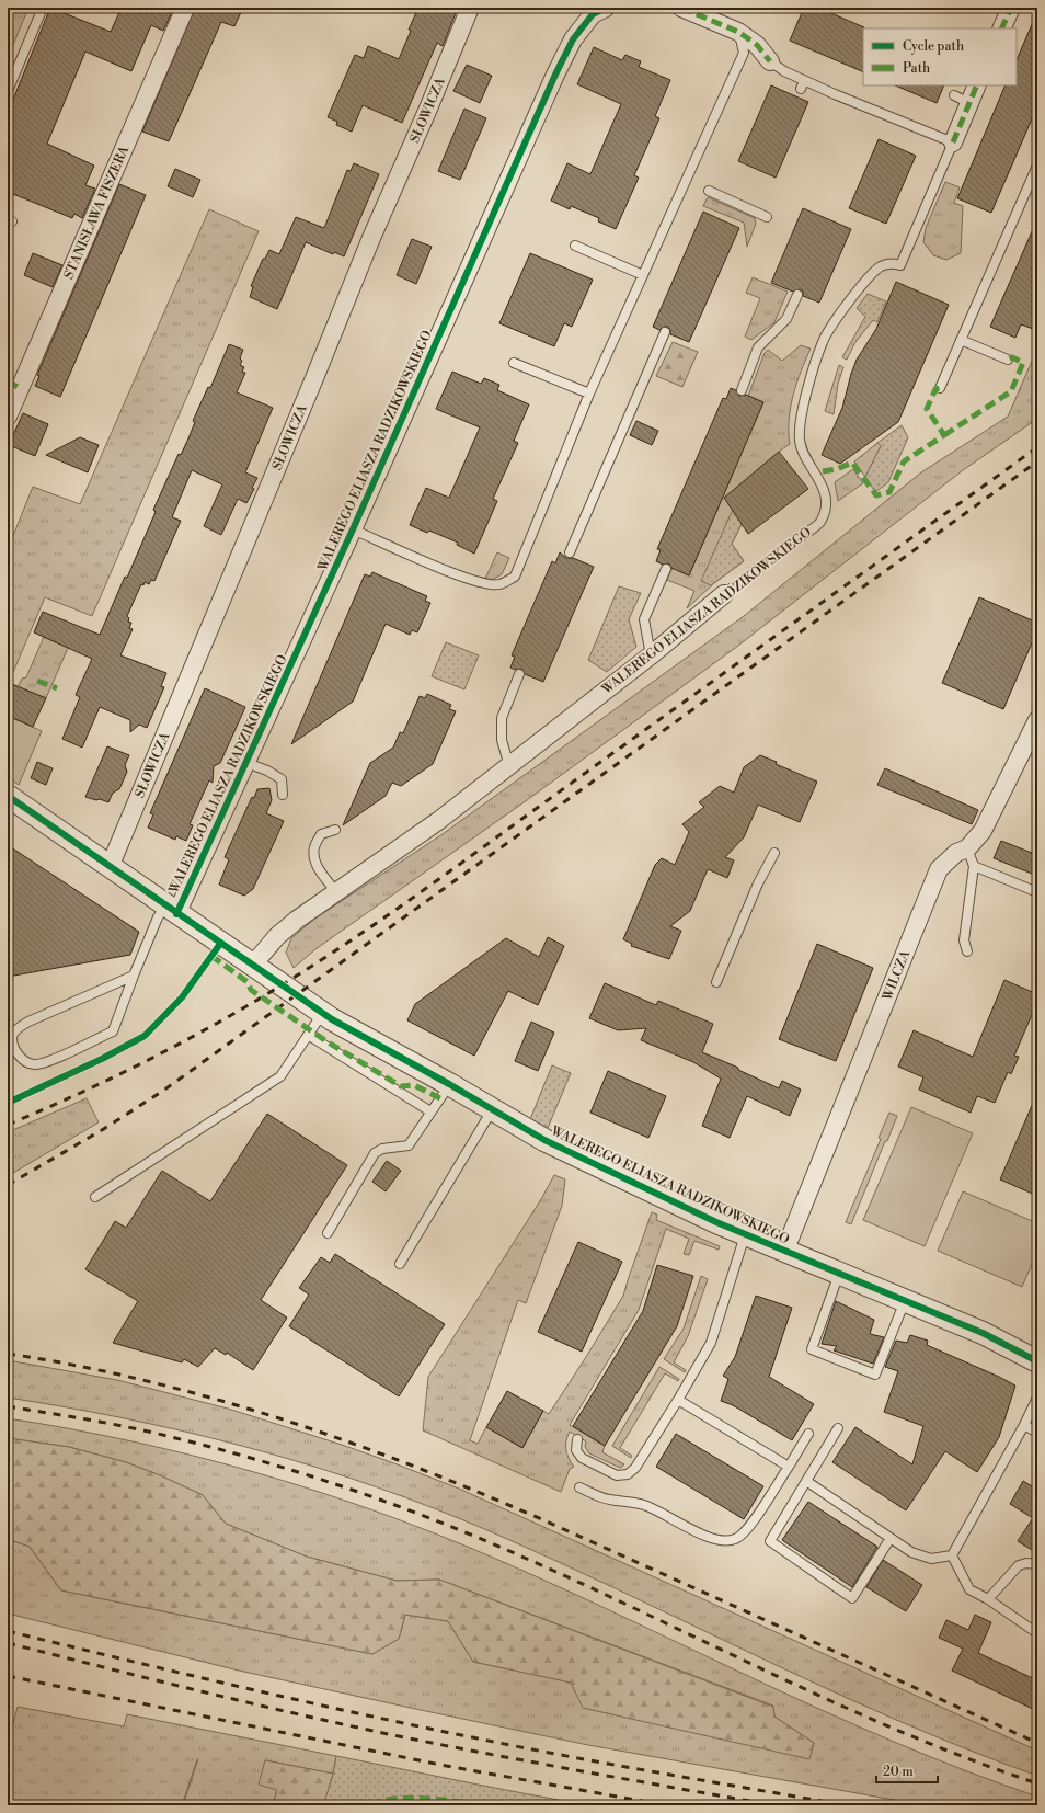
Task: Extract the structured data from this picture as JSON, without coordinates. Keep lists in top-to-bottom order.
{
  "streets": {
    "street": [
      "SŁOWICZA",
      "STANISŁAWA FISZERA",
      "WALEREGO ELIASZA RADZIKOWSKIEGO",
      "WILCZA"
    ]
  },
  "crossings": [
    ["SŁOWICZA", "WALEREGO ELIASZA RADZIKOWSKIEGO"],
    ["WALEREGO ELIASZA RADZIKOWSKIEGO", "WILCZA"]
  ],
  "legend": ["Cycle path", "Path"],
  "scale_bar": "20 m"
}
